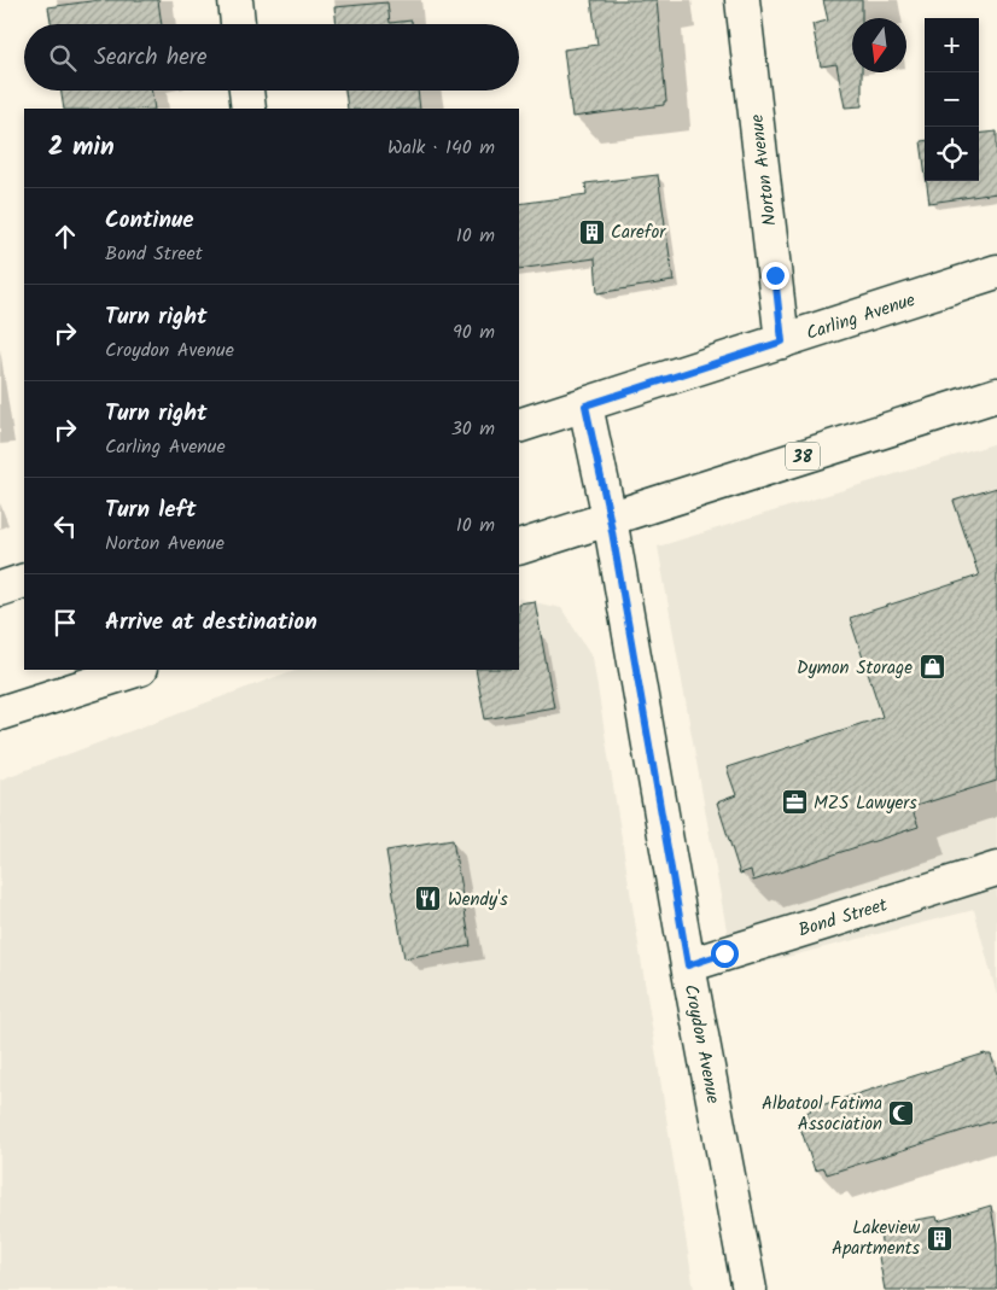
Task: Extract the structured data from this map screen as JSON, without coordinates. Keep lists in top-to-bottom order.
{
  "streets": {
    "street": [
      "Norton Avenue",
      "Carling Avenue",
      "38",
      "Bond Street",
      "Croydon Avenue"
    ]
  },
  "crossings": [
    ["Norton Avenue", "Carling Avenue"],
    ["Carling Avenue", "Croydon Avenue"],
    ["38", "Croydon Avenue"],
    ["Bond Street", "Croydon Avenue"]
  ],
  "places": {
    "building": ["Carefor", "Lakeview Apartments"],
    "shop": ["Dymon Storage"],
    "office": ["MZS Lawyers"],
    "restaurant": ["Wendy's"],
    "mosque": ["Albatool Fatima Association"]
  },
  "north": "bottom",
  "page": {
    "map_buttons": ["+", "−"],
    "search": "Search here",
    "heading": ["2 min", "Walk · 140 m"],
    "list": [
      ["Continue", "Bond Street", "10 m"],
      ["Turn right", "Croydon Avenue", "90 m"],
      ["Turn right", "Carling Avenue", "30 m"],
      ["Turn left", "Norton Avenue", "10 m"],
      "Arrive at destination"
    ]
  }
}
